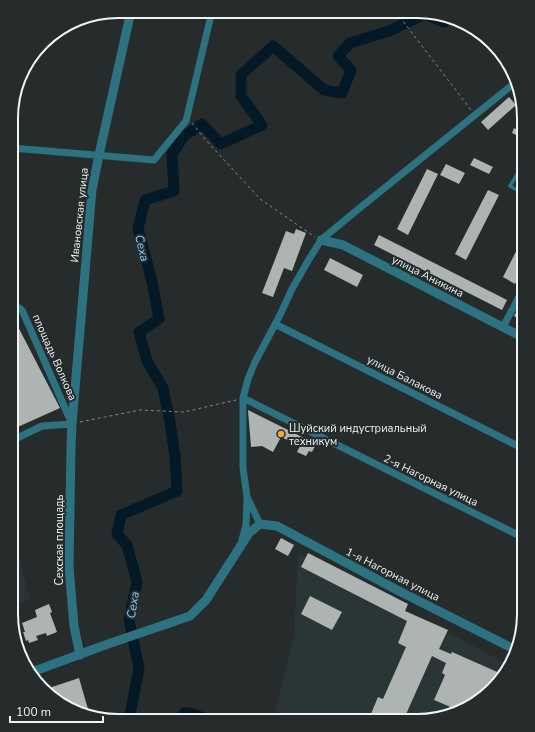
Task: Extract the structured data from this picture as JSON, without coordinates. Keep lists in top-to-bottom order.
{
  "streets": {
    "street": [
      "Ивановская улица",
      "улица Аникина",
      "площадь Волкова",
      "улица Балакова",
      "2-я Нагорная улица",
      "Сехская площадь",
      "1-я Нагорная улица"
    ]
  },
  "crossings": [
    ["Ивановская улица", "площадь Волкова"],
    ["Ивановская улица", "Сехская площадь"],
    ["площадь Волкова", "Сехская площадь"]
  ],
  "water": ["Сеха"],
  "places": ["Шуйский индустриальный техникум"],
  "scale_bar": "100 m"
}
